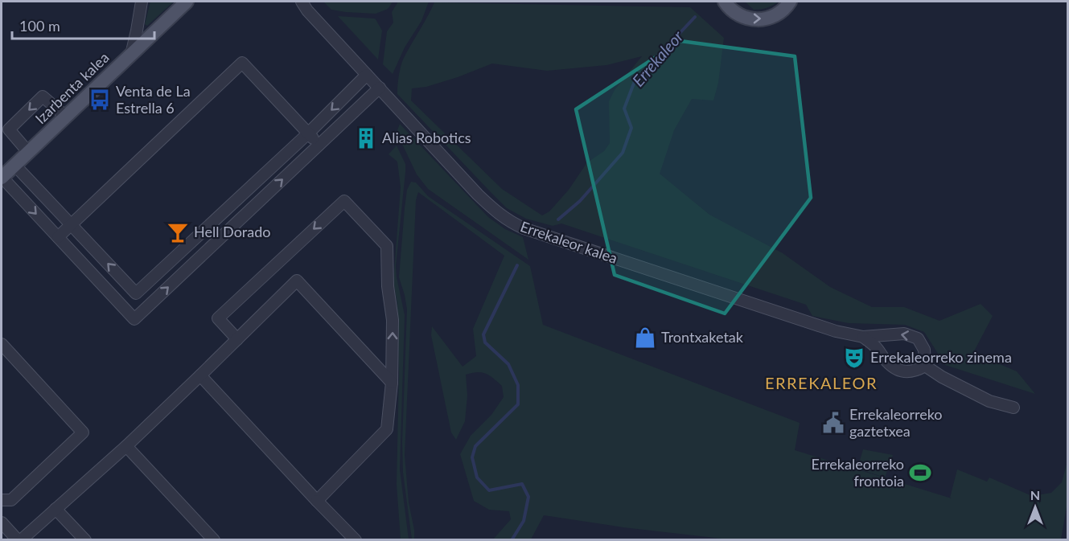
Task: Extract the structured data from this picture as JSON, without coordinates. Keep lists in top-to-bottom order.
{
  "streets": {
    "main road": ["Izarbenta kalea"],
    "street": ["Errekaleor kalea"]
  },
  "districts": ["ERREKALEOR"],
  "water": ["Errekaleor"],
  "places": {
    "bus stop": ["Venta de La Estrella 6"],
    "building": ["Alias Robotics"],
    "bar": ["Hell Dorado"],
    "shop": ["Trontxaketak"],
    "theatre": ["Errekaleorreko zinema"],
    "public building": ["Errekaleorreko gaztetxea"],
    "sports": ["Errekaleorreko frontoia"]
  },
  "scale_bar": "100 m",
  "north": "top"
}
